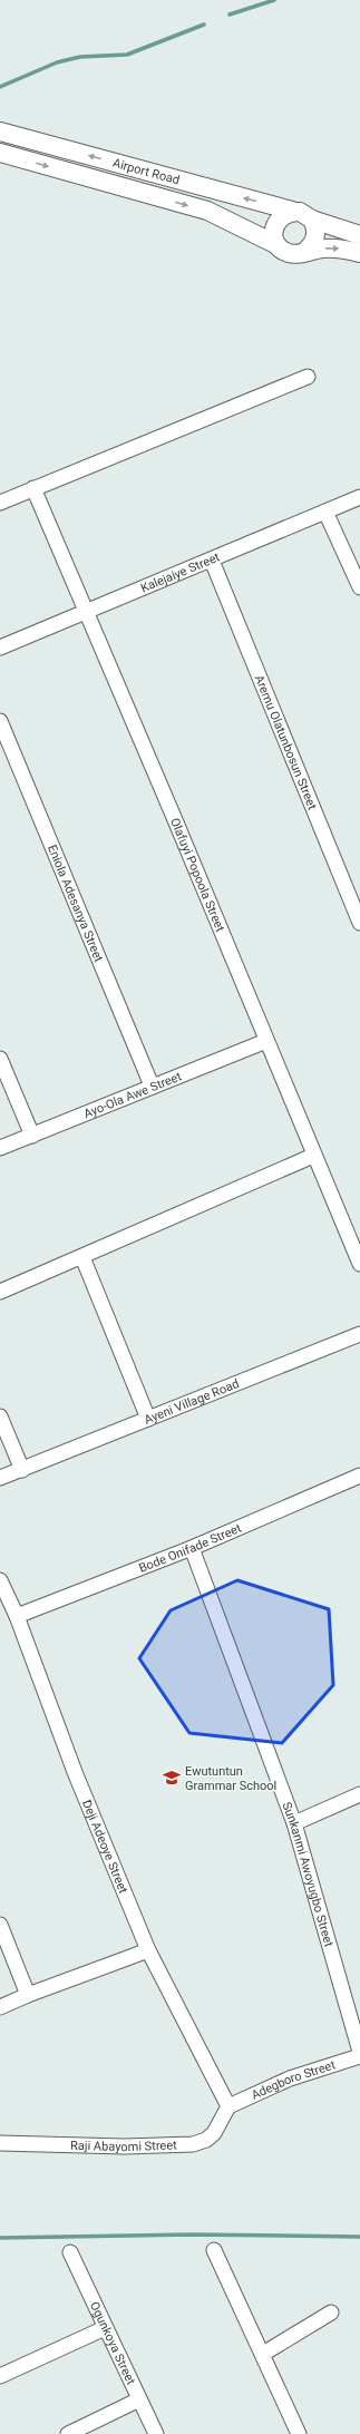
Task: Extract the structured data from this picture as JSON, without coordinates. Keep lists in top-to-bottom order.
{
  "streets": {
    "main road": ["Airport Road"],
    "street": [
      "Kalejaiye Street",
      "Aremu Olatunbosun Street",
      "Olafuyi Popoola Street",
      "Eniola Adesanya Street",
      "Ayo-Ola Awe Street",
      "Ayeni Village Road",
      "Bode Onifade Street",
      "Deji Adeoye Street",
      "Sunkanmi Awoyugbo Street",
      "Adegboro Street",
      "Raji Abayomi Street",
      "Ogunkoya Street"
    ]
  },
  "crossings": [
    ["Kalejaiye Street", "Aremu Olatunbosun Street"],
    ["Kalejaiye Street", "Olafuyi Popoola Street"],
    ["Olafuyi Popoola Street", "Ayo-Ola Awe Street"],
    ["Eniola Adesanya Street", "Ayo-Ola Awe Street"],
    ["Bode Onifade Street", "Deji Adeoye Street"],
    ["Bode Onifade Street", "Sunkanmi Awoyugbo Street"],
    ["Deji Adeoye Street", "Adegboro Street"],
    ["Deji Adeoye Street", "Raji Abayomi Street"],
    ["Adegboro Street", "Raji Abayomi Street"]
  ],
  "places": {
    "school or university": ["Ewutuntun Grammar School"]
  }
}
